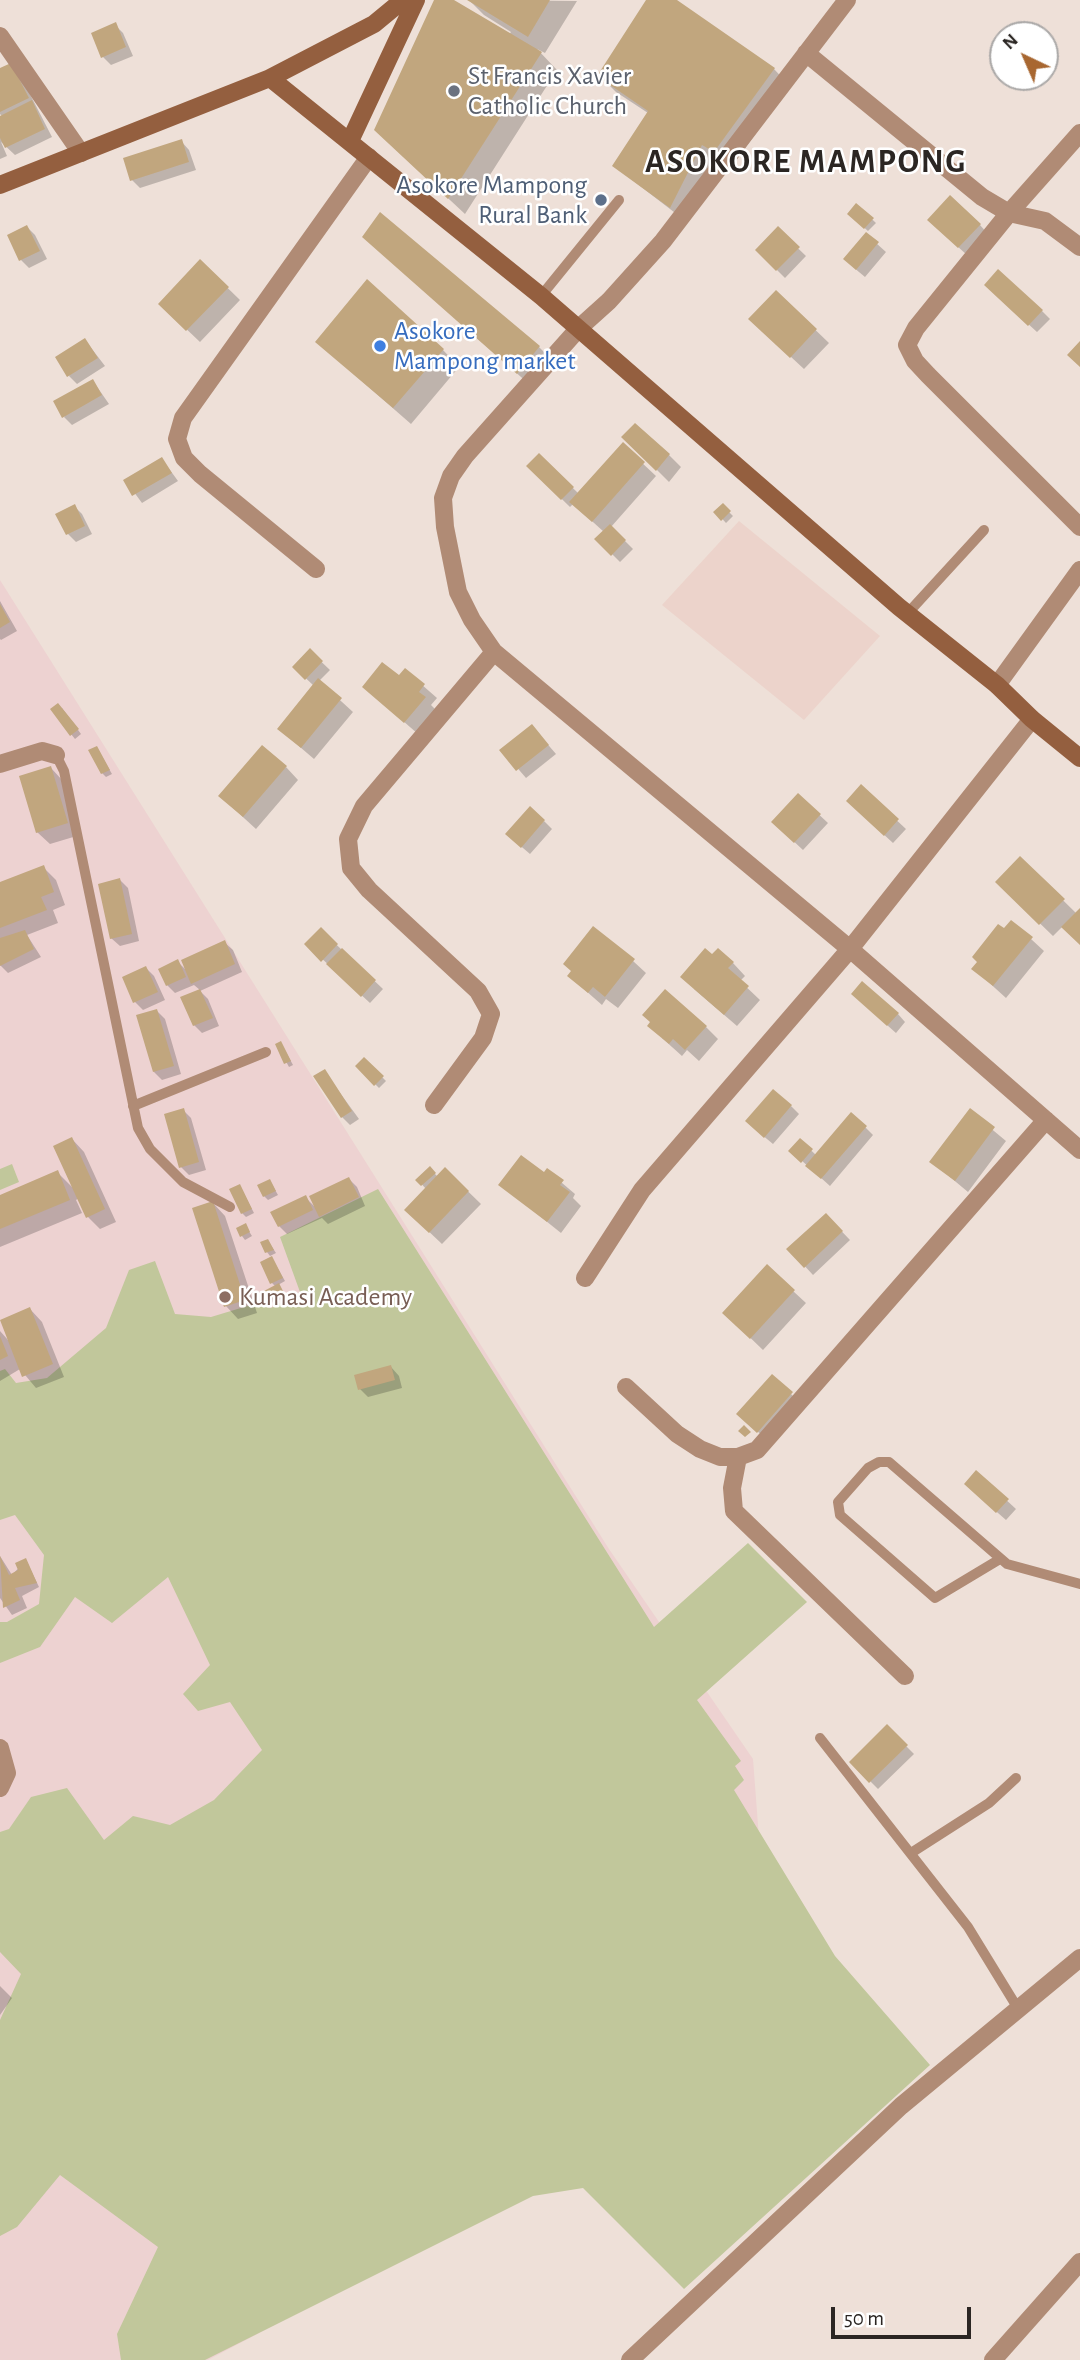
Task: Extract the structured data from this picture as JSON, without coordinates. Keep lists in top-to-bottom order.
{
  "districts": ["ASOKORE MAMPONG"],
  "places": [
    "St Francis Xavier Catholic Church",
    "Asokore Mampong Rural Bank",
    "Asokore Mampong market",
    "Kumasi Academy"
  ],
  "scale_bar": "50 m",
  "north": "top left"
}
